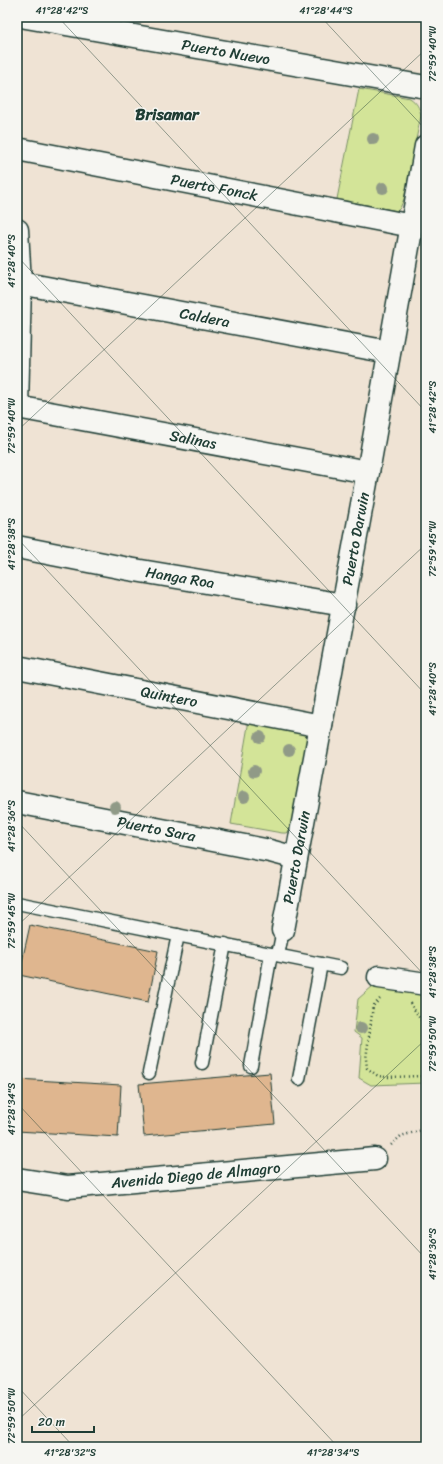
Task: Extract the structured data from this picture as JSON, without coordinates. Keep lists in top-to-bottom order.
{
  "streets": {
    "street": [
      "Puerto Nuevo",
      "Puerto Fonck",
      "Caldera",
      "Salinas",
      "Puerto Darwin",
      "Hanga Roa",
      "Quintero",
      "Puerto Sara",
      "Avenida Diego de Almagro"
    ]
  },
  "crossings": [
    ["Puerto Fonck", "Puerto Darwin"],
    ["Caldera", "Puerto Darwin"],
    ["Salinas", "Puerto Darwin"],
    ["Puerto Darwin", "Hanga Roa"],
    ["Puerto Darwin", "Quintero"],
    ["Puerto Darwin", "Puerto Sara"]
  ],
  "districts": ["Brisamar"],
  "scale_bar": "20 m",
  "coordinates": [
    "41°28'42\"S",
    "41°28'44\"S",
    "72°59'40\"W",
    "41°28'40\"S",
    "41°28'38\"S",
    "72°59'45\"W",
    "41°28'36\"S",
    "72°59'50\"W",
    "41°28'34\"S",
    "41°28'32\"S"
  ]
}
